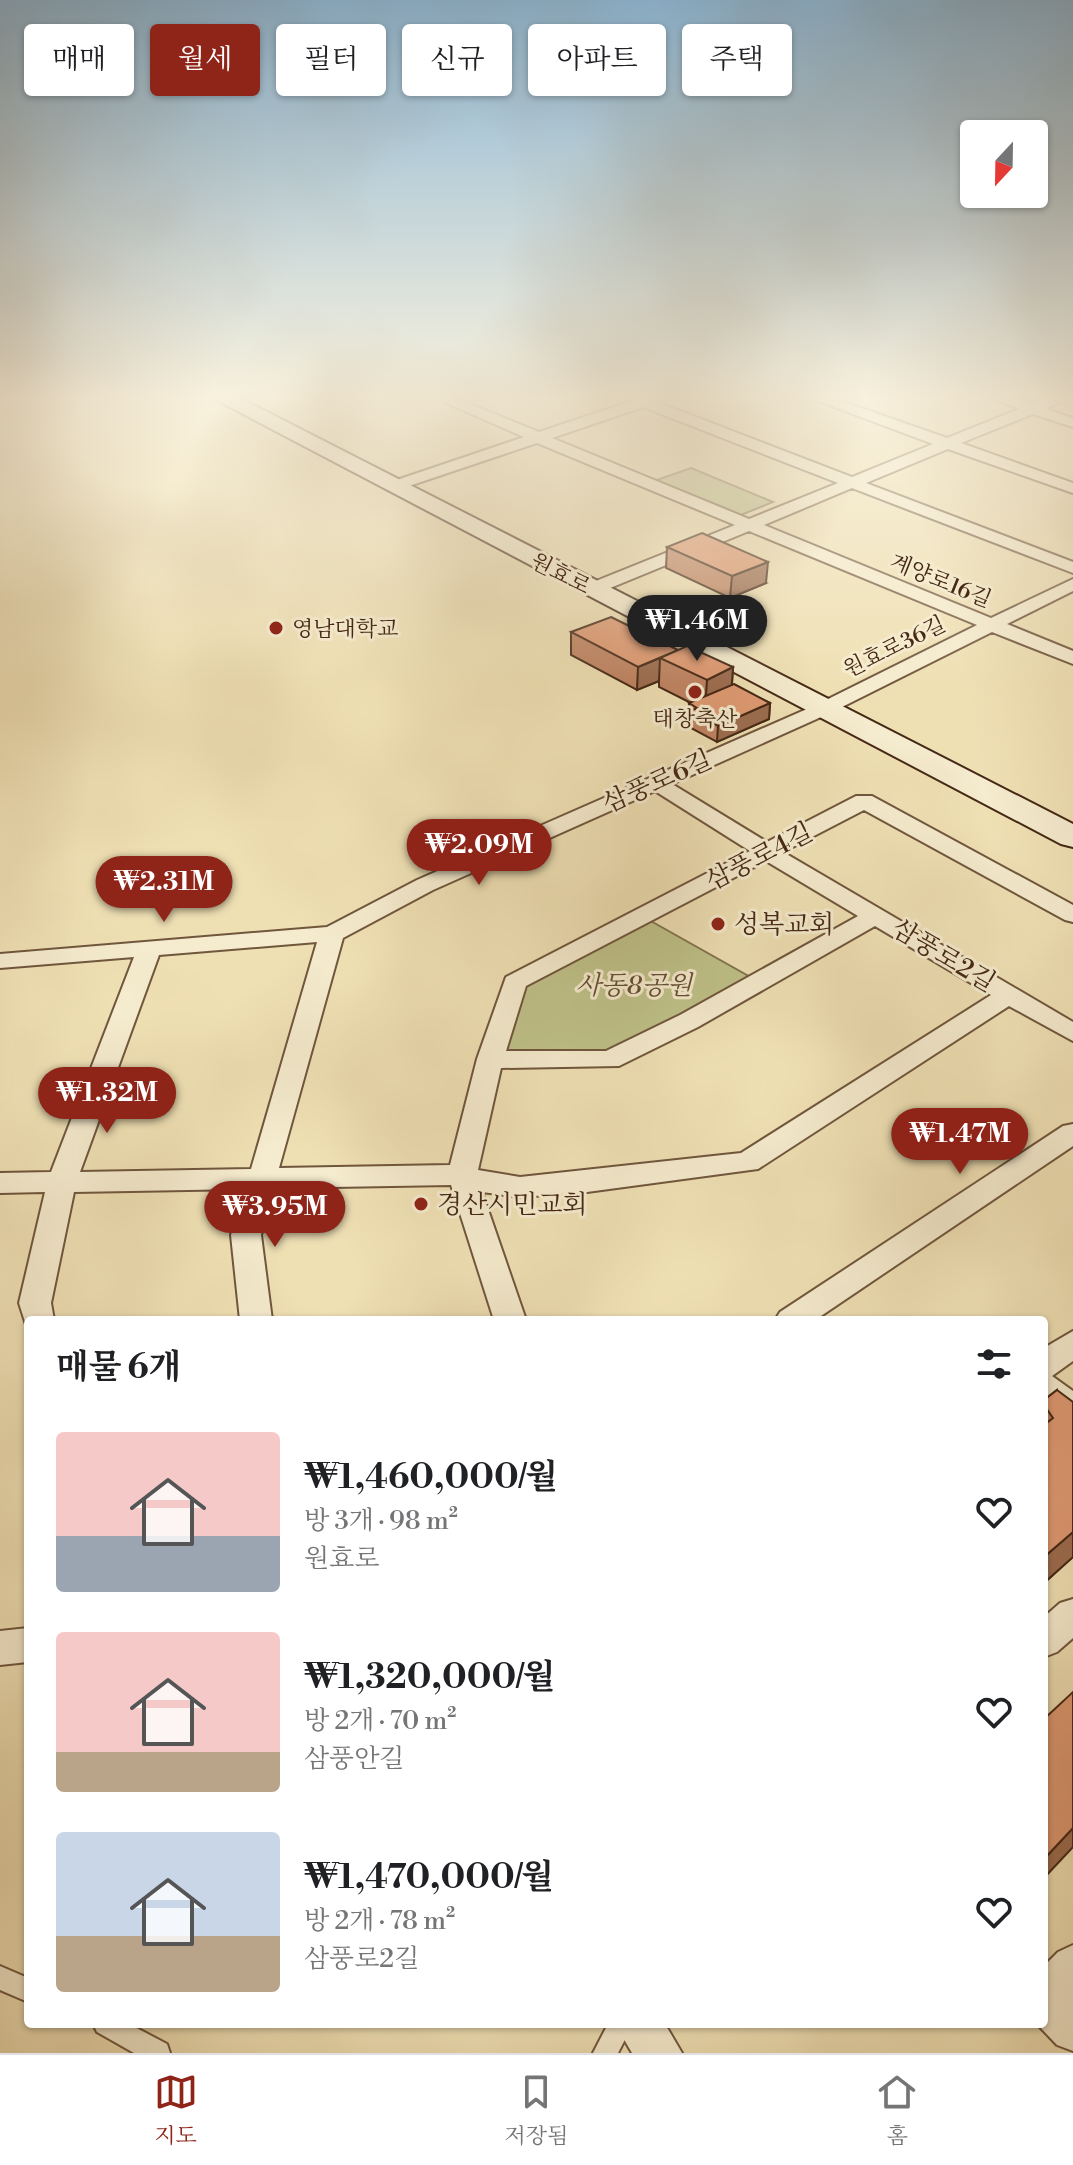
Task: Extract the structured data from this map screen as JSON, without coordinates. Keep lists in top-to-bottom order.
{
  "streets": {
    "main road": ["원효로"],
    "street": [
      "계양로16길",
      "원효로36길",
      "삼풍로6길",
      "삼풍로4길",
      "삼풍로2길"
    ]
  },
  "crossings": [
    ["원효로", "원효로36길"],
    ["원효로", "삼풍로6길"],
    ["계양로16길", "원효로36길"],
    ["원효로36길", "삼풍로6길"],
    ["삼풍로6길", "삼풍로2길"],
    ["삼풍로4길", "삼풍로2길"]
  ],
  "parks": ["사동8공원"],
  "places": [
    "영남대학교",
    "태창축산",
    "성복교회",
    "경산시민교회"
  ],
  "north": "bottom",
  "page": {
    "chip": [
      "매매",
      "월세",
      "필터",
      "신규",
      "아파트",
      "주택"
    ],
    "price": [
      "₩1.46M",
      "₩2.09M",
      "₩2.31M",
      "₩1.32M",
      "₩1.47M",
      "₩3.95M"
    ],
    "heading": "매물 6개",
    "list": [
      {
        "name": "₩1,460,000/월",
        "note": "방 3개 · 98 m² · 원효로"
      },
      {
        "name": "₩1,320,000/월",
        "note": "방 2개 · 70 m² · 삼풍안길"
      },
      {
        "name": "₩1,470,000/월",
        "note": "방 2개 · 78 m² · 삼풍로2길"
      }
    ],
    "tabs": ["지도", "저장됨", "홈"]
  }
}
